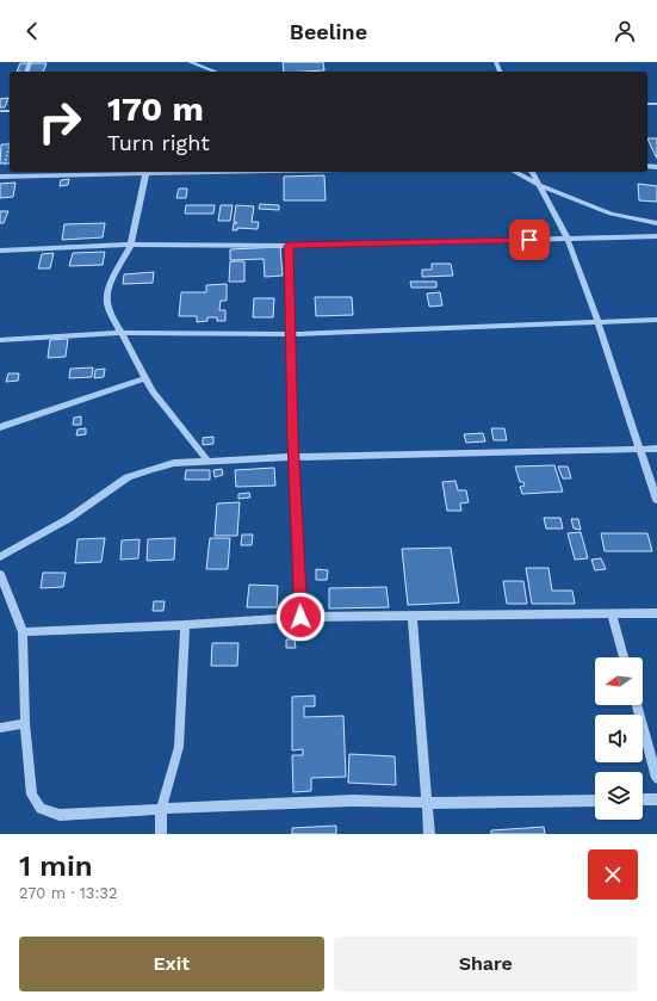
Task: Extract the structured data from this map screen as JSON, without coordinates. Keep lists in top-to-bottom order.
{
  "north": "left",
  "page": {
    "header": "Beeline",
    "turn": ["170 m", "Turn right"],
    "heading": ["1 min", "270 m · 13:32"],
    "buttons": ["Exit", "Share"]
  }
}
